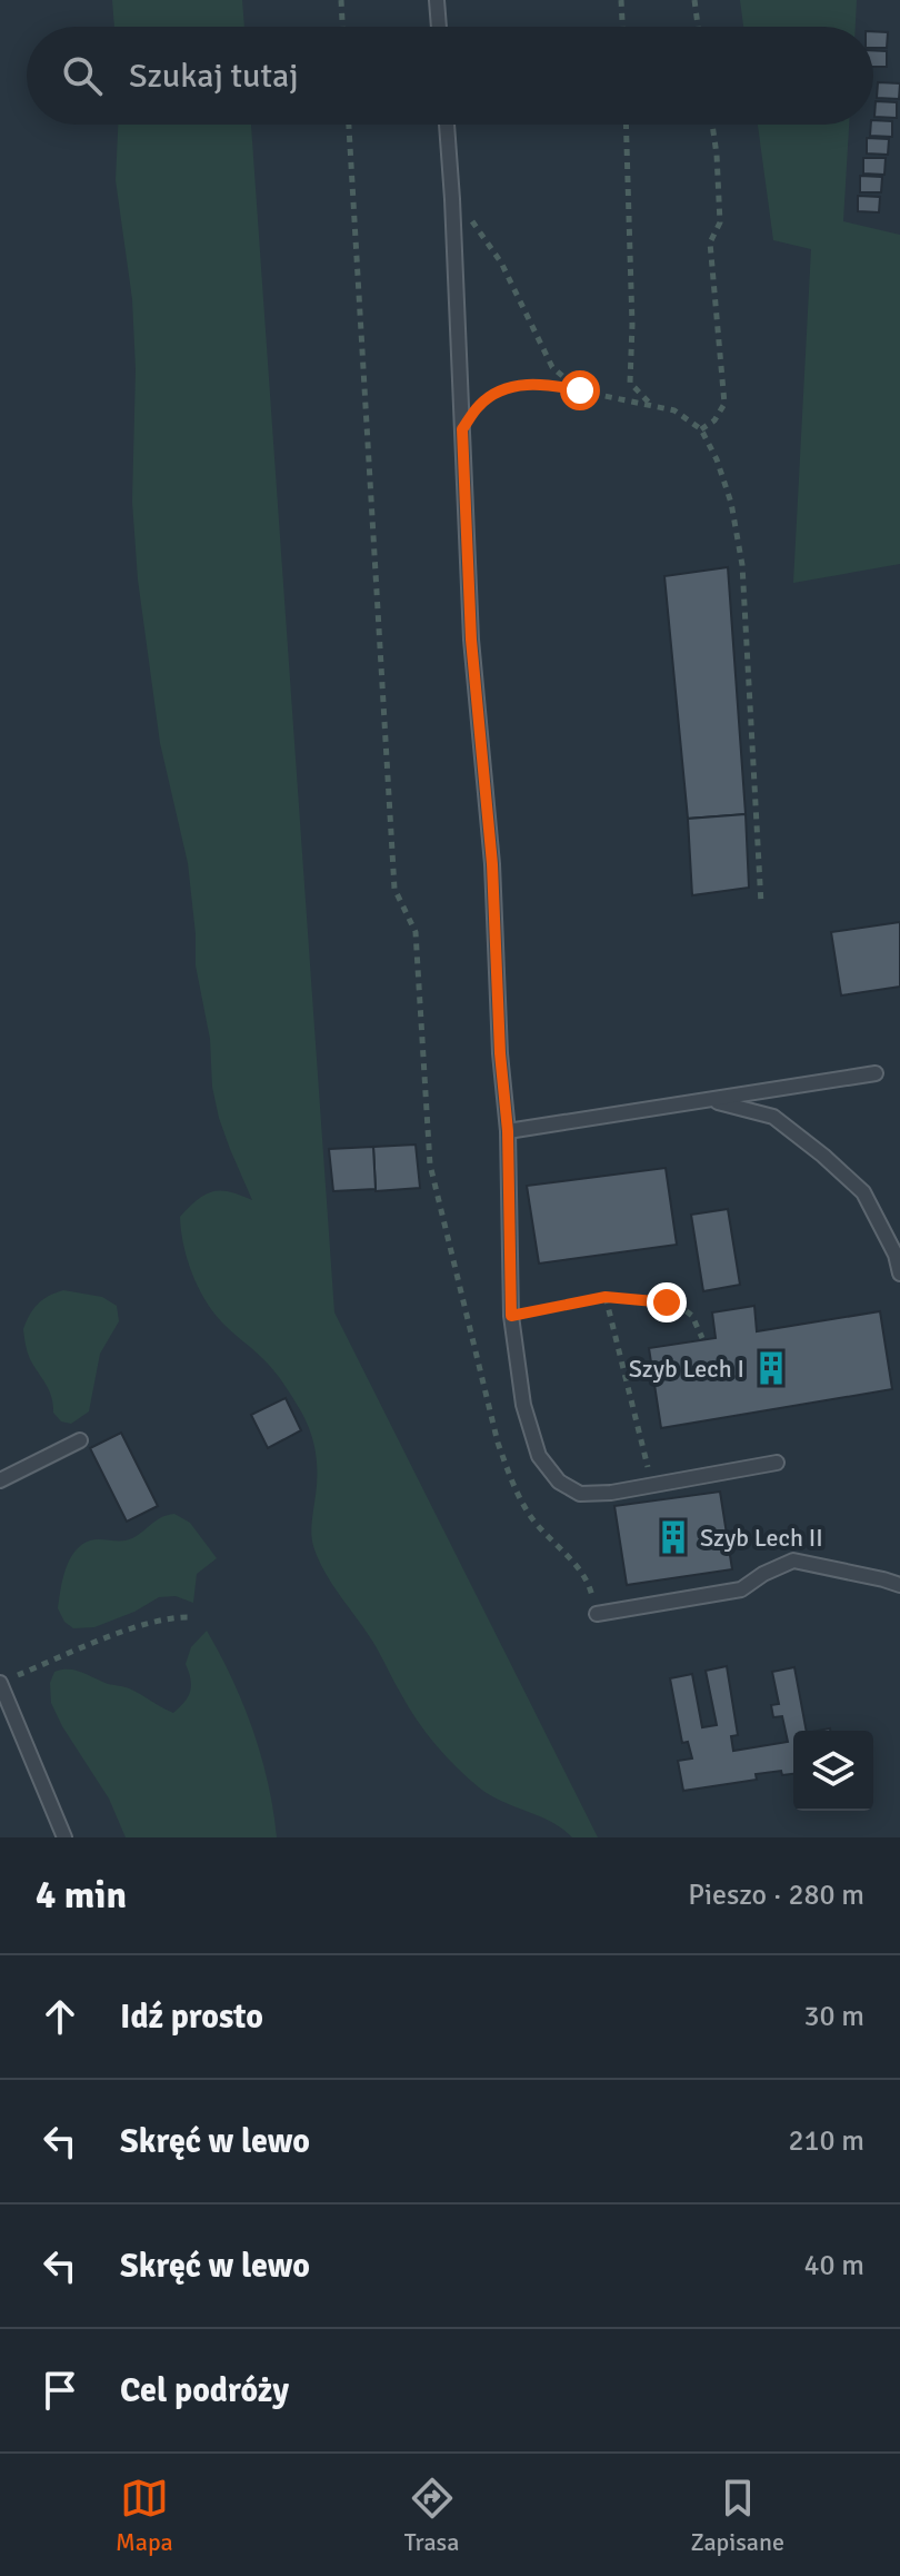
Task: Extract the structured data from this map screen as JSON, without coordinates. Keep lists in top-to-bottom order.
{
  "places": {
    "building": ["Szyb Lech I", "Szyb Lech II"]
  },
  "page": {
    "search": "Szukaj tutaj",
    "heading": ["4 min", "Pieszo · 280 m"],
    "list": [
      ["Idź prosto", "30 m"],
      ["Skręć w lewo", "210 m"],
      ["Skręć w lewo", "40 m"],
      "Cel podróży"
    ],
    "nav": ["Mapa", "Trasa", "Zapisane"]
  }
}
